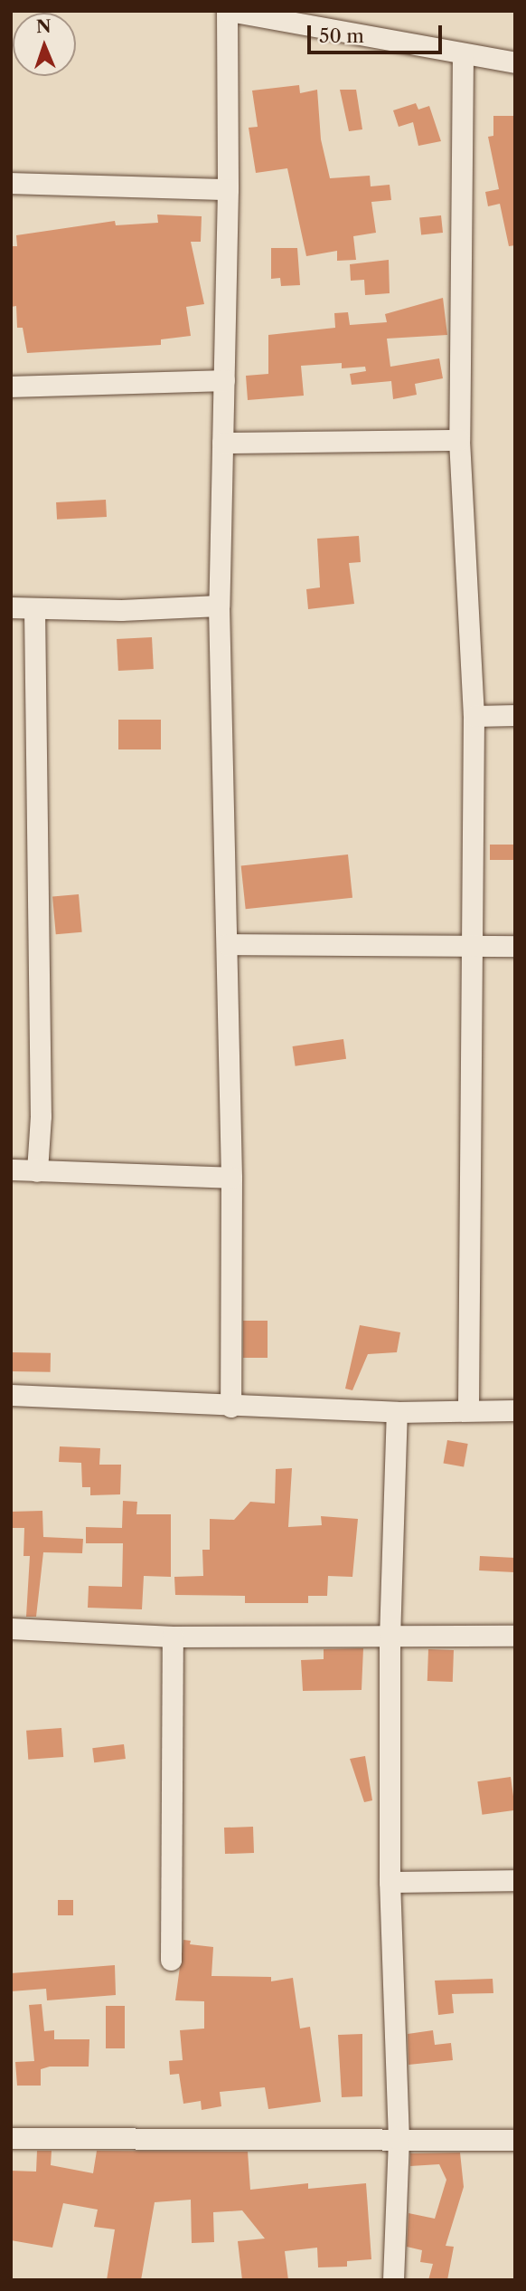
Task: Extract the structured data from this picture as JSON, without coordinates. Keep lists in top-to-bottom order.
{
  "scale_bar": "50 m",
  "north": "top"
}
